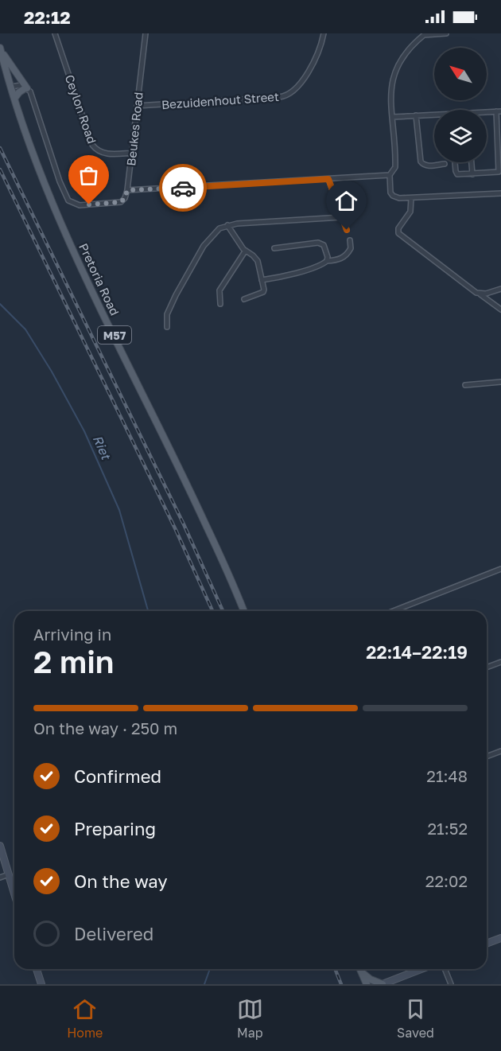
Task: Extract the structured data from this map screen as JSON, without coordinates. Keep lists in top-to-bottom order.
{
  "streets": {
    "main road": ["Pretoria Road", "M57"],
    "street": ["Bezuidenhout Street", "Ceylon Road", "Beukes Road"]
  },
  "crossings": [
    ["Bezuidenhout Street", "Beukes Road"],
    ["Ceylon Road", "Beukes Road"]
  ],
  "water": ["Riet"],
  "north": "top left",
  "page": {
    "status": "22:12",
    "heading": ["2 min", "Arriving in", "22:14–22:19"],
    "bar": "On the way · 250 m",
    "list": [
      ["Confirmed", "21:48"],
      ["Preparing", "21:52"],
      ["On the way", "22:02"],
      "Delivered"
    ],
    "tabs": ["Home", "Map", "Saved"]
  }
}
